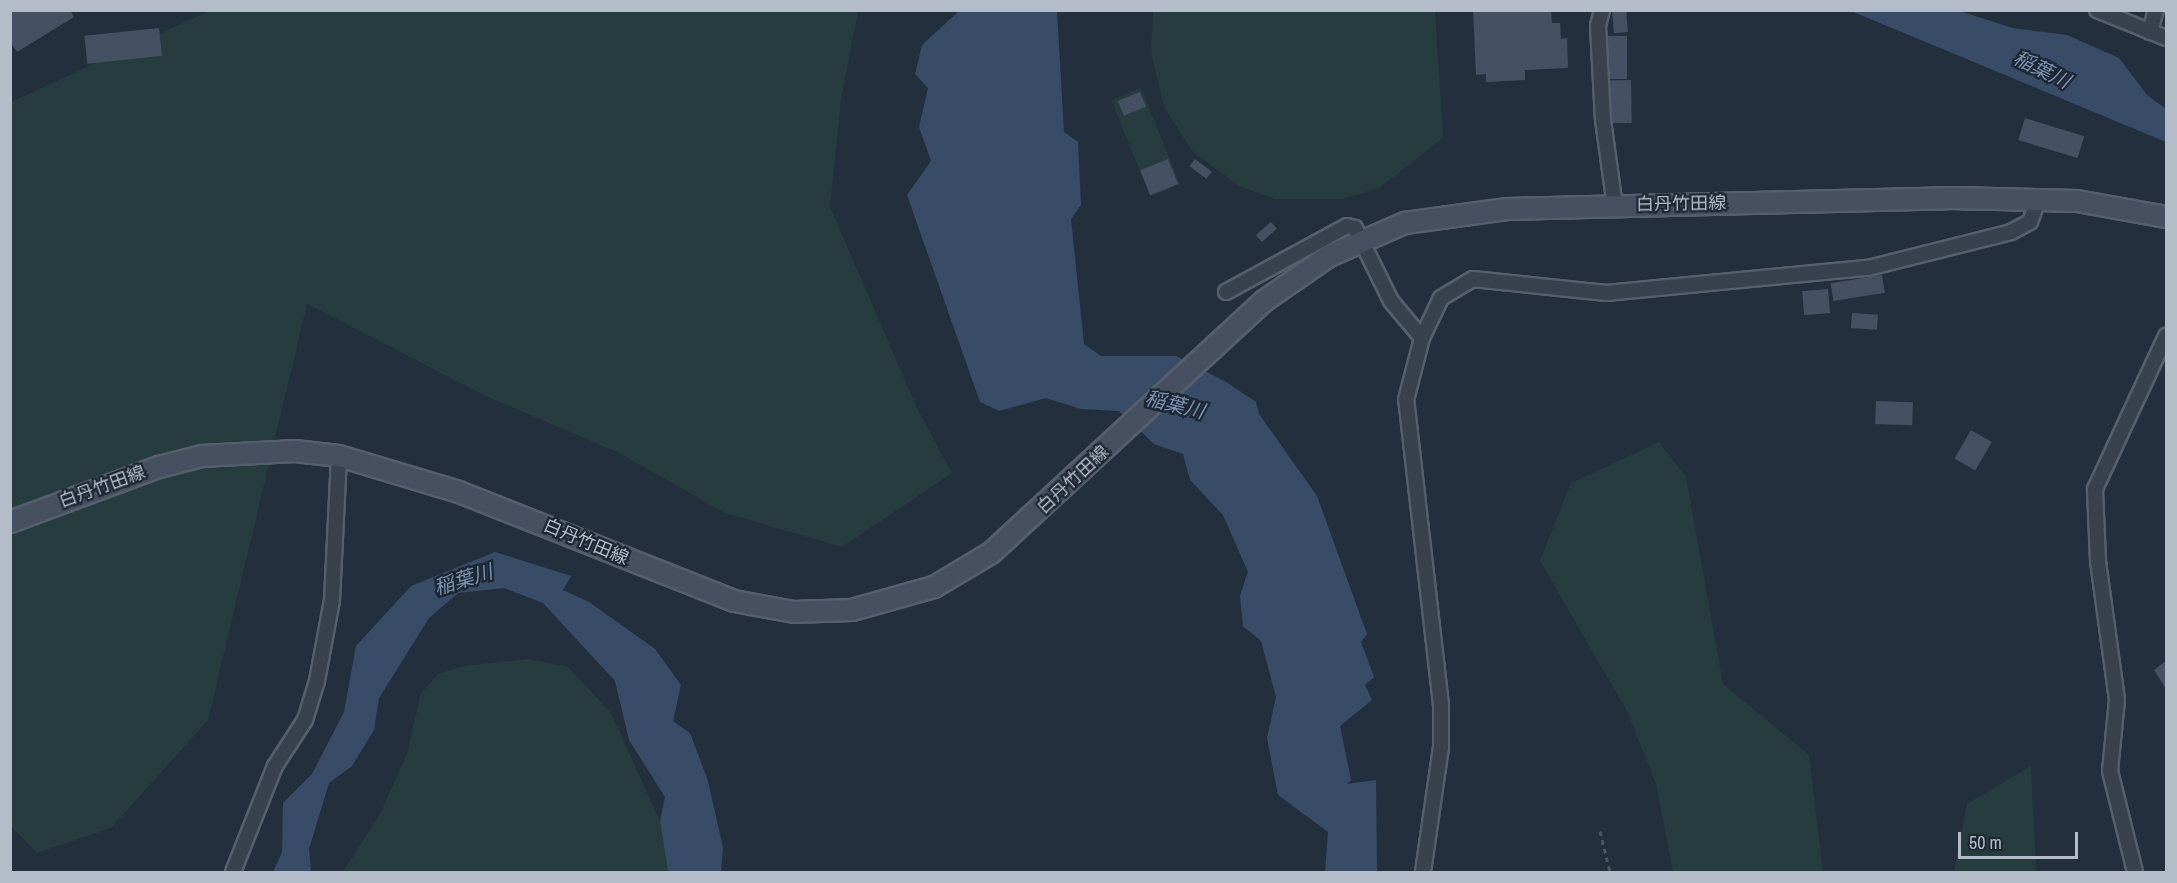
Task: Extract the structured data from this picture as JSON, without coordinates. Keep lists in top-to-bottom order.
{
  "streets": {
    "main road": ["白丹竹田線"]
  },
  "water": ["稲葉川"],
  "scale_bar": "50 m"
}
